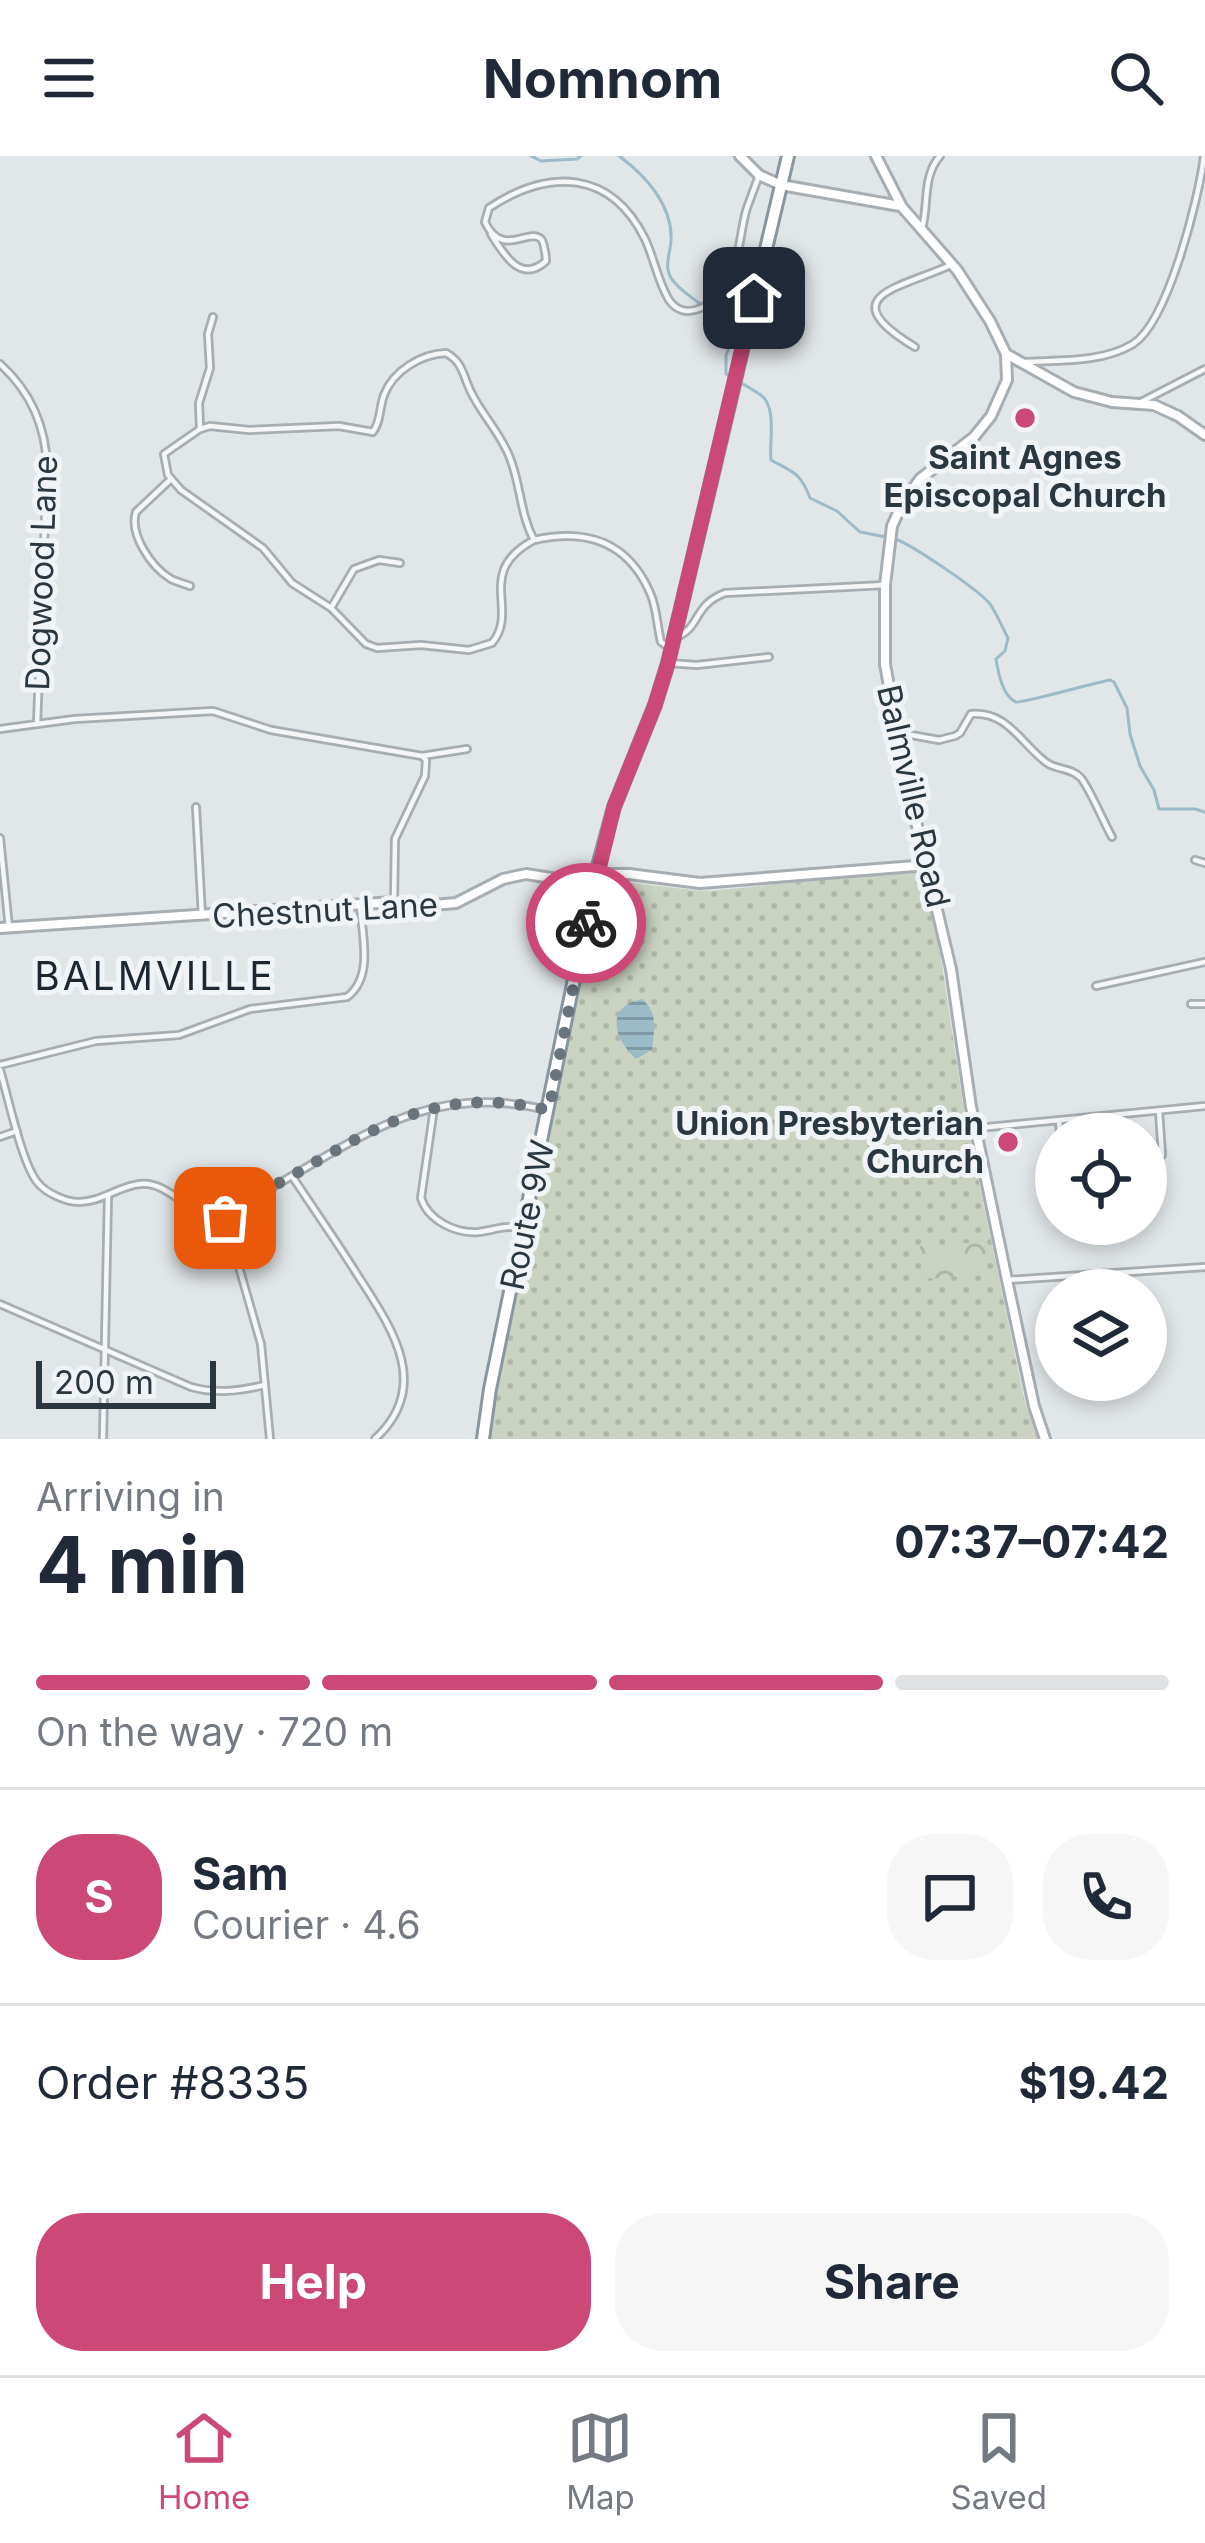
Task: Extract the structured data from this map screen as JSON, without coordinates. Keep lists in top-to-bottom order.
{
  "streets": {
    "highway": ["Route 9W"],
    "street": ["Dogwood Lane", "Balmville Road", "Chestnut Lane"]
  },
  "crossings": [
    ["Balmville Road", "Chestnut Lane"],
    ["Chestnut Lane", "Route 9W"]
  ],
  "districts": ["BALMVILLE"],
  "places": ["Saint Agnes Episcopal Church", "Union Presbyterian Church"],
  "scale_bar": "200 m",
  "page": {
    "header": "Nomnom",
    "scale": "200 m",
    "heading": ["4 min", "Arriving in", "07:37–07:42"],
    "panel": [
      "Sam",
      "Courier · 4.6",
      "Order #8335",
      "$19.42"
    ],
    "bar": "On the way · 720 m",
    "round": "S",
    "buttons": ["Help", "Share"],
    "tabs": ["Home", "Map", "Saved"]
  }
}
